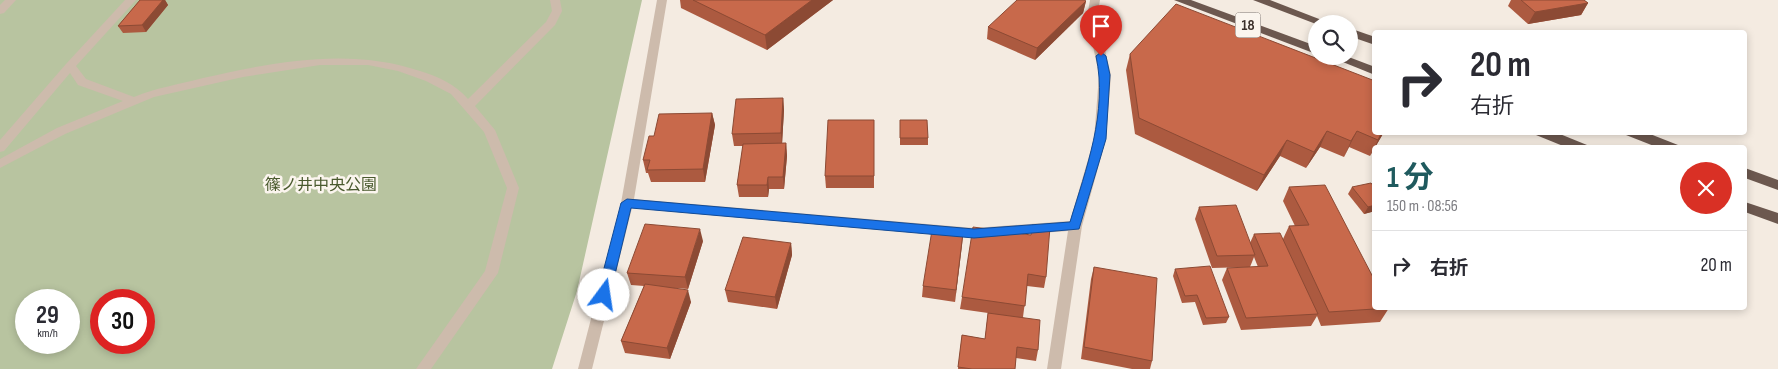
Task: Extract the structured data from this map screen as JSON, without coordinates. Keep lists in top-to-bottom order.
{
  "streets": {
    "highway": ["18"]
  },
  "parks": ["篠ノ井中央公園"],
  "page": {
    "turn": ["20 m", "右折"],
    "heading": ["1 分", "150 m · 08:56"],
    "list": [
      {
        "name": "右折",
        "value": "20 m"
      }
    ],
    "speed": "29 km/h",
    "limit": "30"
  }
}
